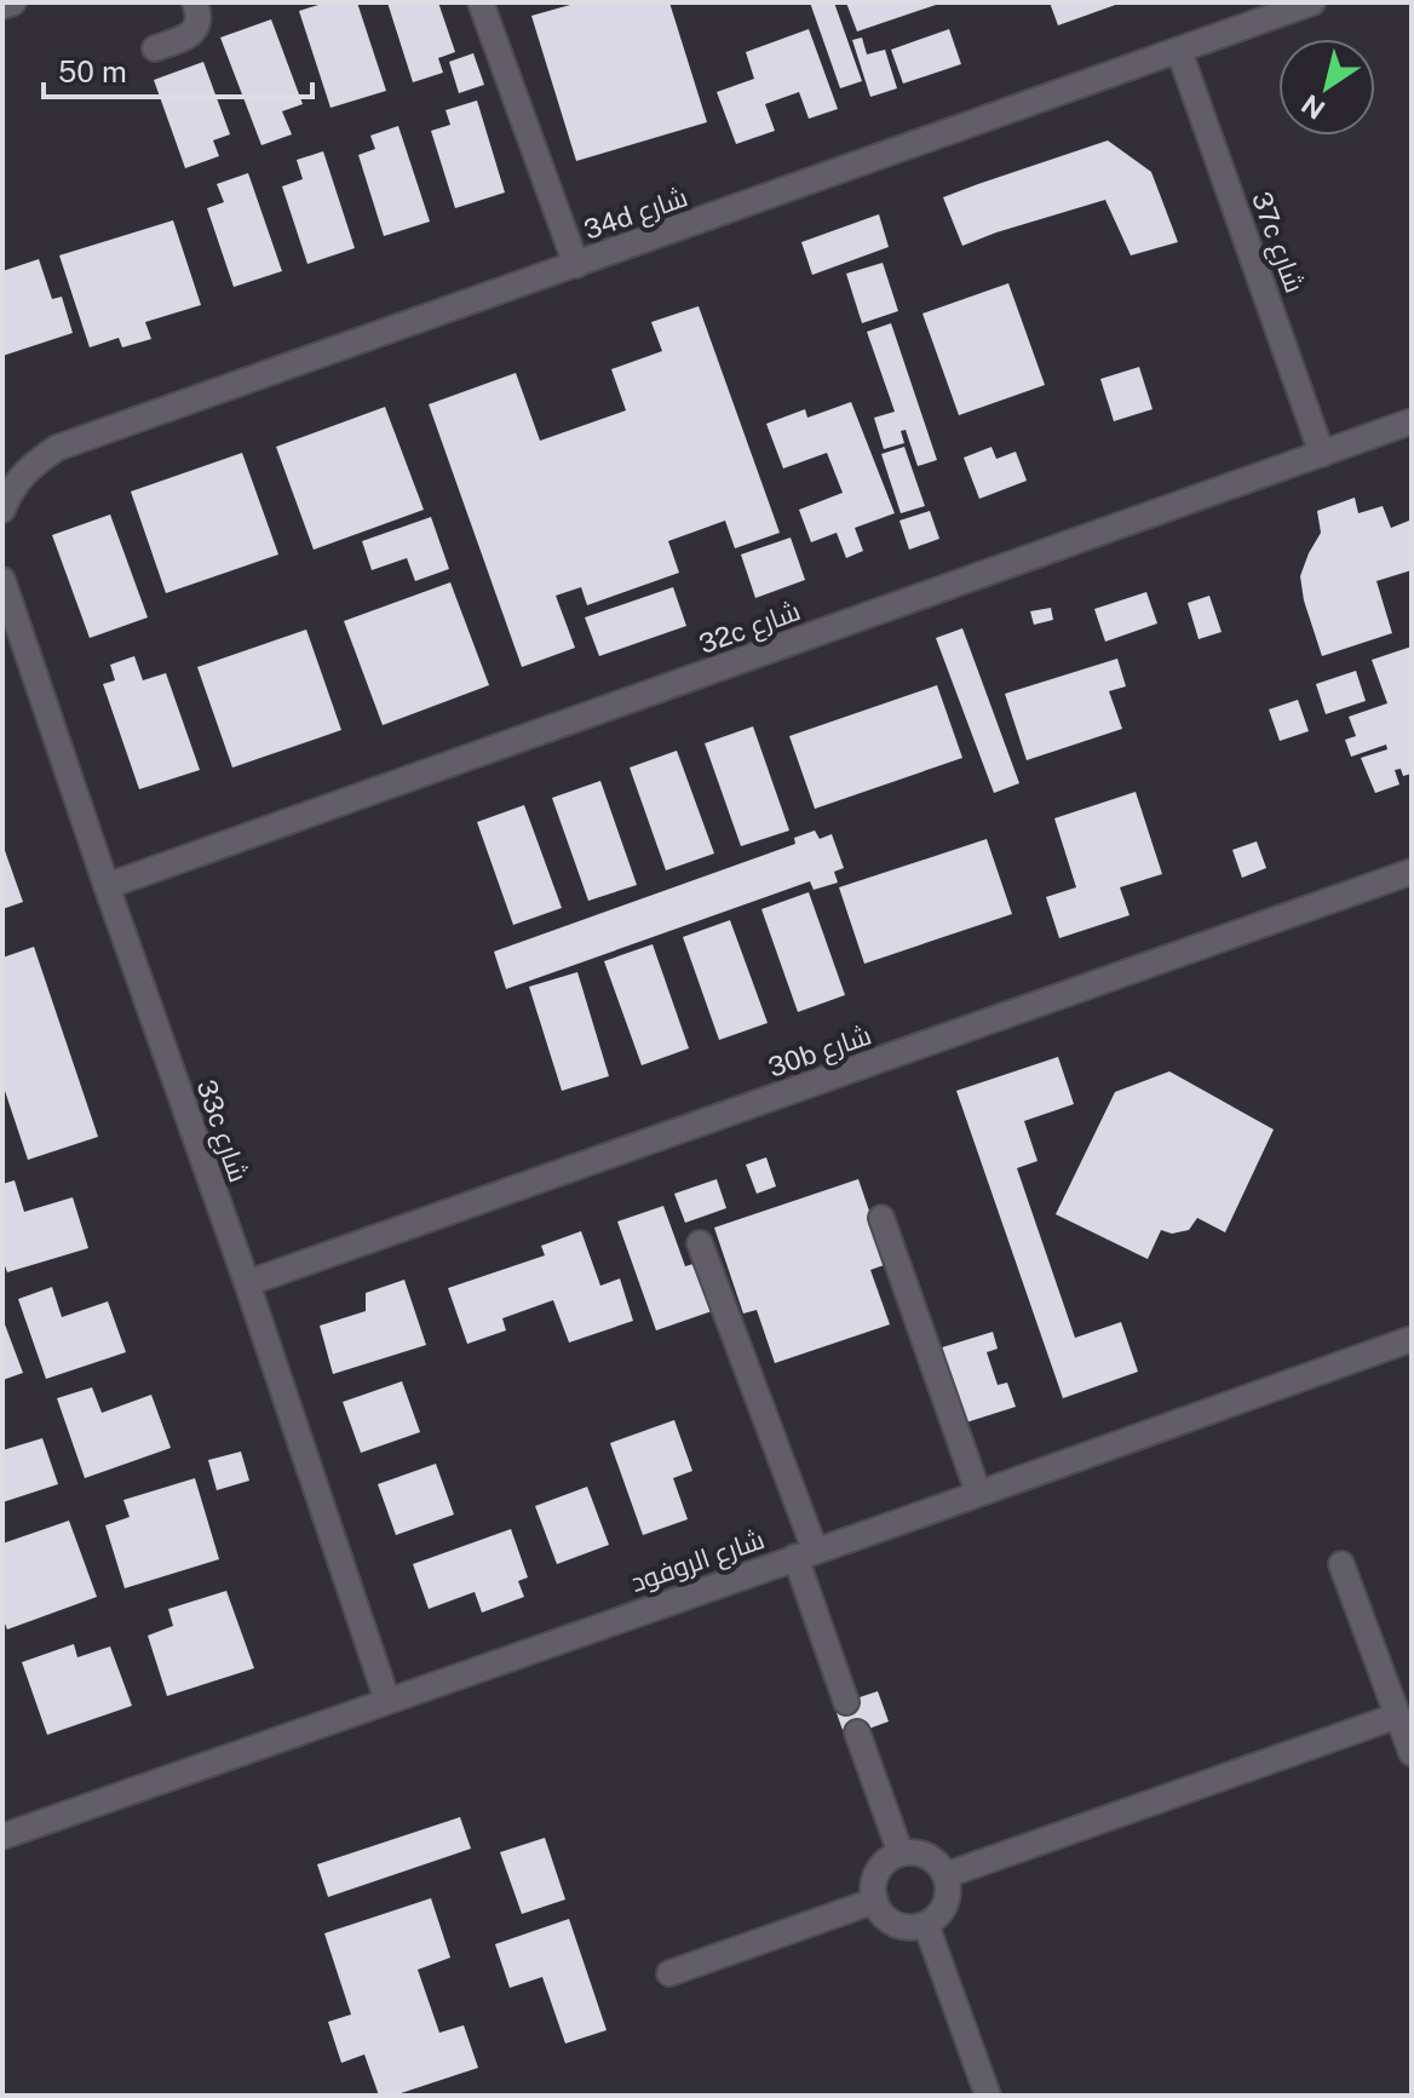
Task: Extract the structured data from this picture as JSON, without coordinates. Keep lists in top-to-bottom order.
{
  "streets": {
    "street": [
      "34d شارع",
      "37c شارع",
      "32c شارع",
      "30b شارع",
      "33c شارع",
      "شارع الروفود"
    ]
  },
  "crossings": [
    ["34d شارع", "37c شارع"],
    ["37c شارع", "32c شارع"],
    ["32c شارع", "33c شارع"],
    ["30b شارع", "33c شارع"],
    ["33c شارع", "شارع الروفود"]
  ],
  "scale_bar": "50 m",
  "north": "bottom left"
}
